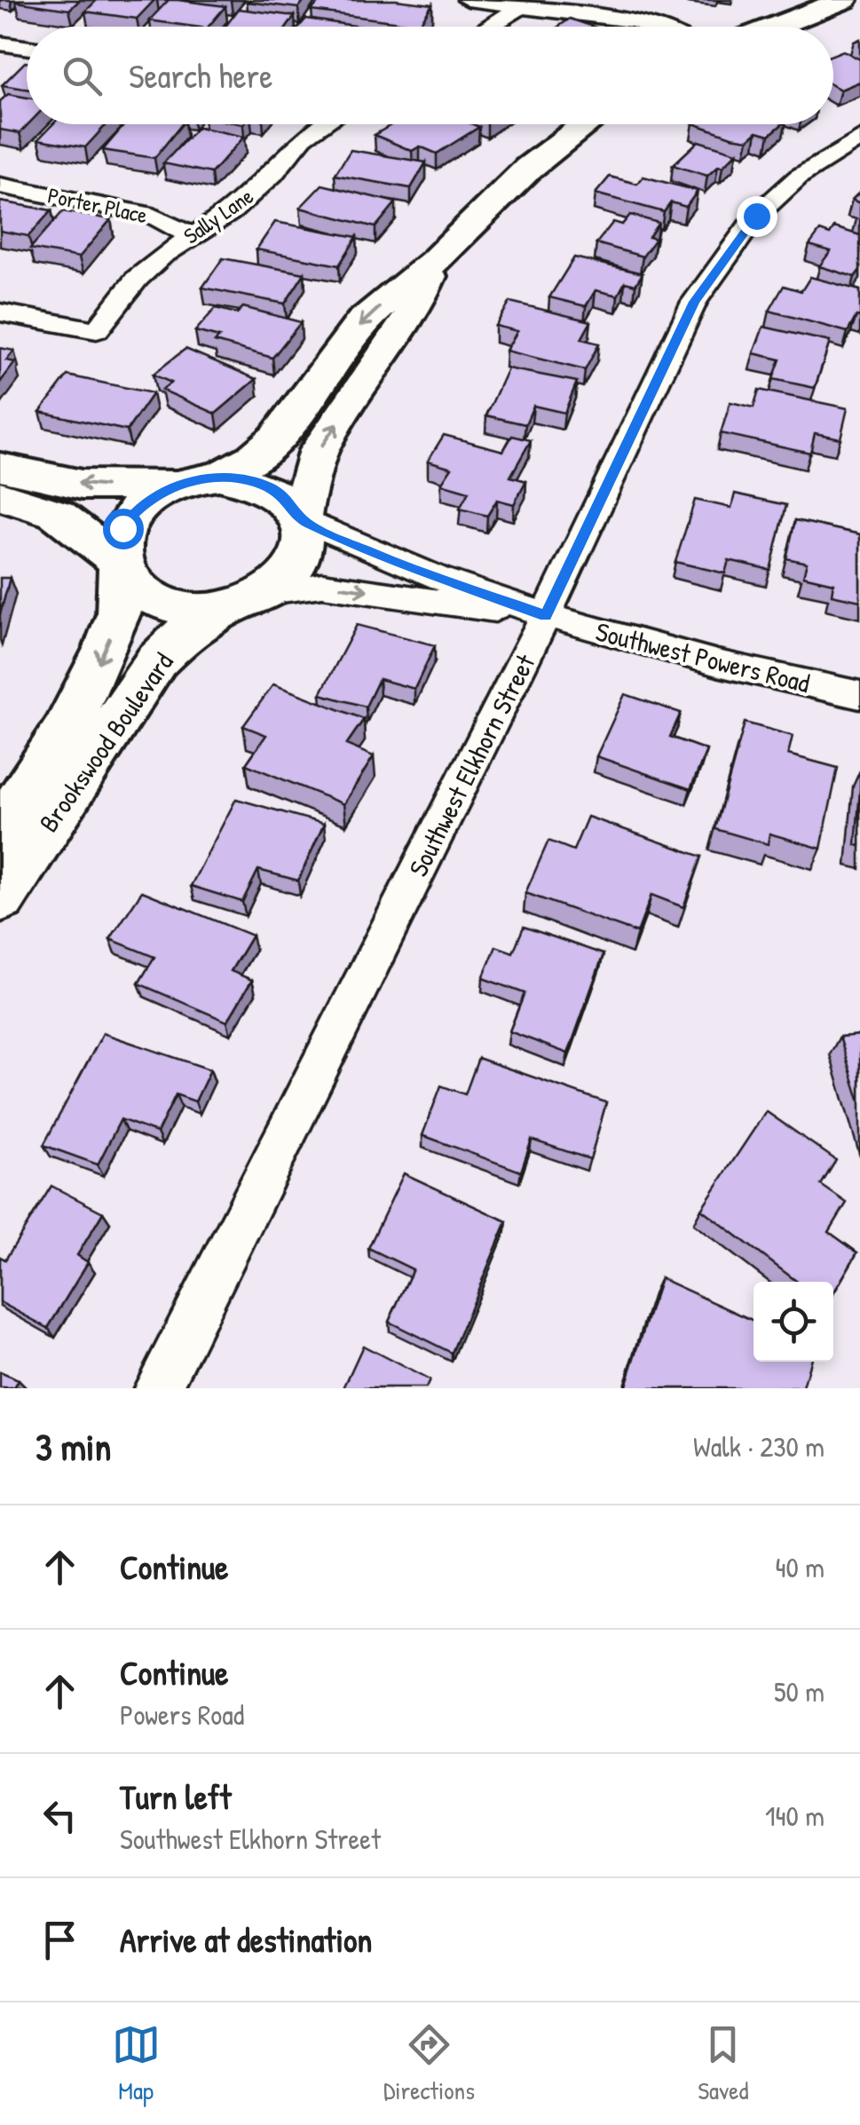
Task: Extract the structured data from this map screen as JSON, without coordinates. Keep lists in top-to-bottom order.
{
  "streets": {
    "main road": ["Brookswood Boulevard"],
    "street": [
      "Porter Place",
      "Sally Lane",
      "Southwest Powers Road",
      "Southwest Elkhorn Street"
    ]
  },
  "crossings": [
    ["Porter Place", "Sally Lane"],
    ["Southwest Powers Road", "Southwest Elkhorn Street"]
  ],
  "page": {
    "search": "Search here",
    "heading": ["3 min", "Walk · 230 m"],
    "list": [
      ["Continue", "40 m"],
      ["Continue", "Powers Road", "50 m"],
      ["Turn left", "Southwest Elkhorn Street", "140 m"],
      "Arrive at destination"
    ],
    "nav": ["Map", "Directions", "Saved"]
  }
}
